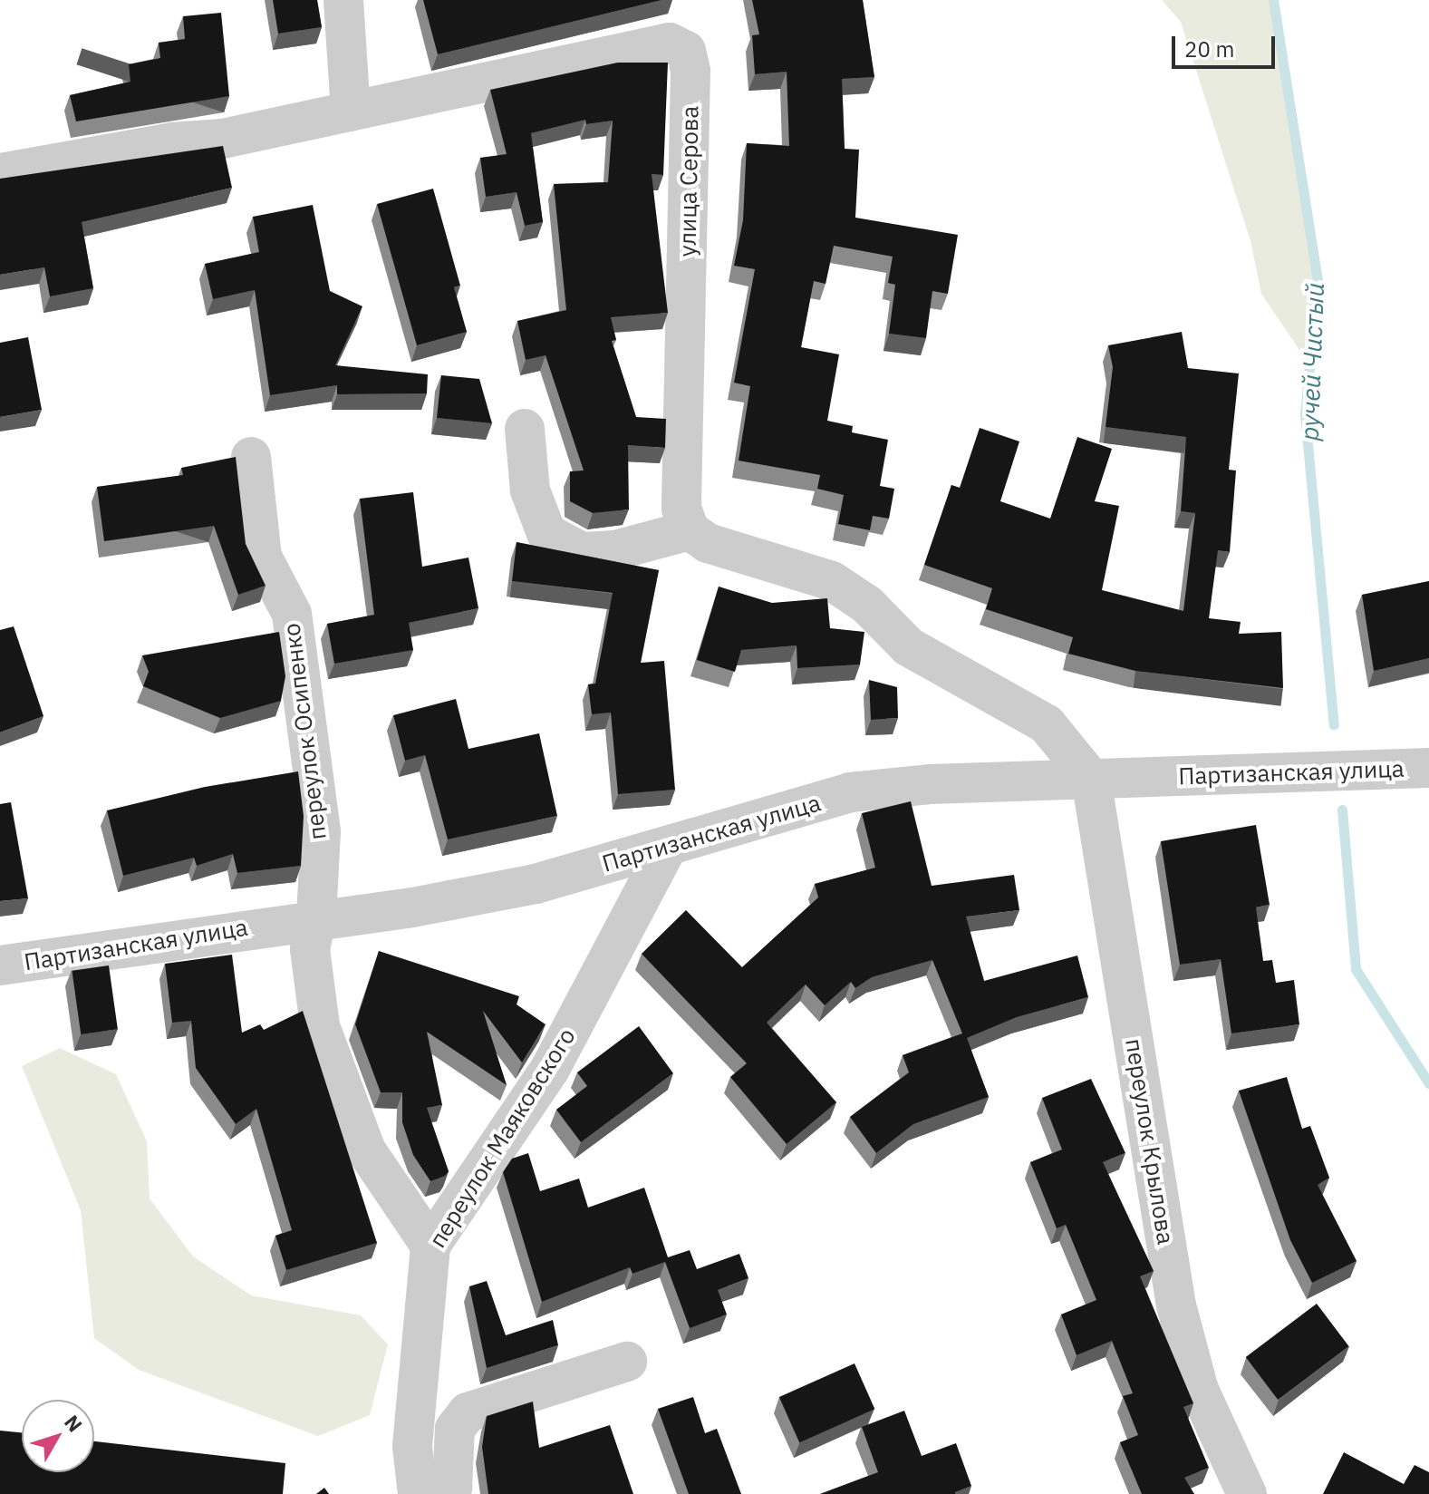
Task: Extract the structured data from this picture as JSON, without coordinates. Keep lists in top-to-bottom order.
{
  "streets": {
    "street": [
      "улица Серова",
      "переулок Осипенко",
      "Партизанская улица",
      "переулок Маяковского",
      "переулок Крылова"
    ]
  },
  "crossings": [
    ["переулок Осипенко", "Партизанская улица"],
    ["переулок Осипенко", "переулок Маяковского"],
    ["Партизанская улица", "переулок Маяковского"],
    ["Партизанская улица", "переулок Крылова"]
  ],
  "water": ["ручей Чистый"],
  "scale_bar": "20 m",
  "north": "top right"
}
